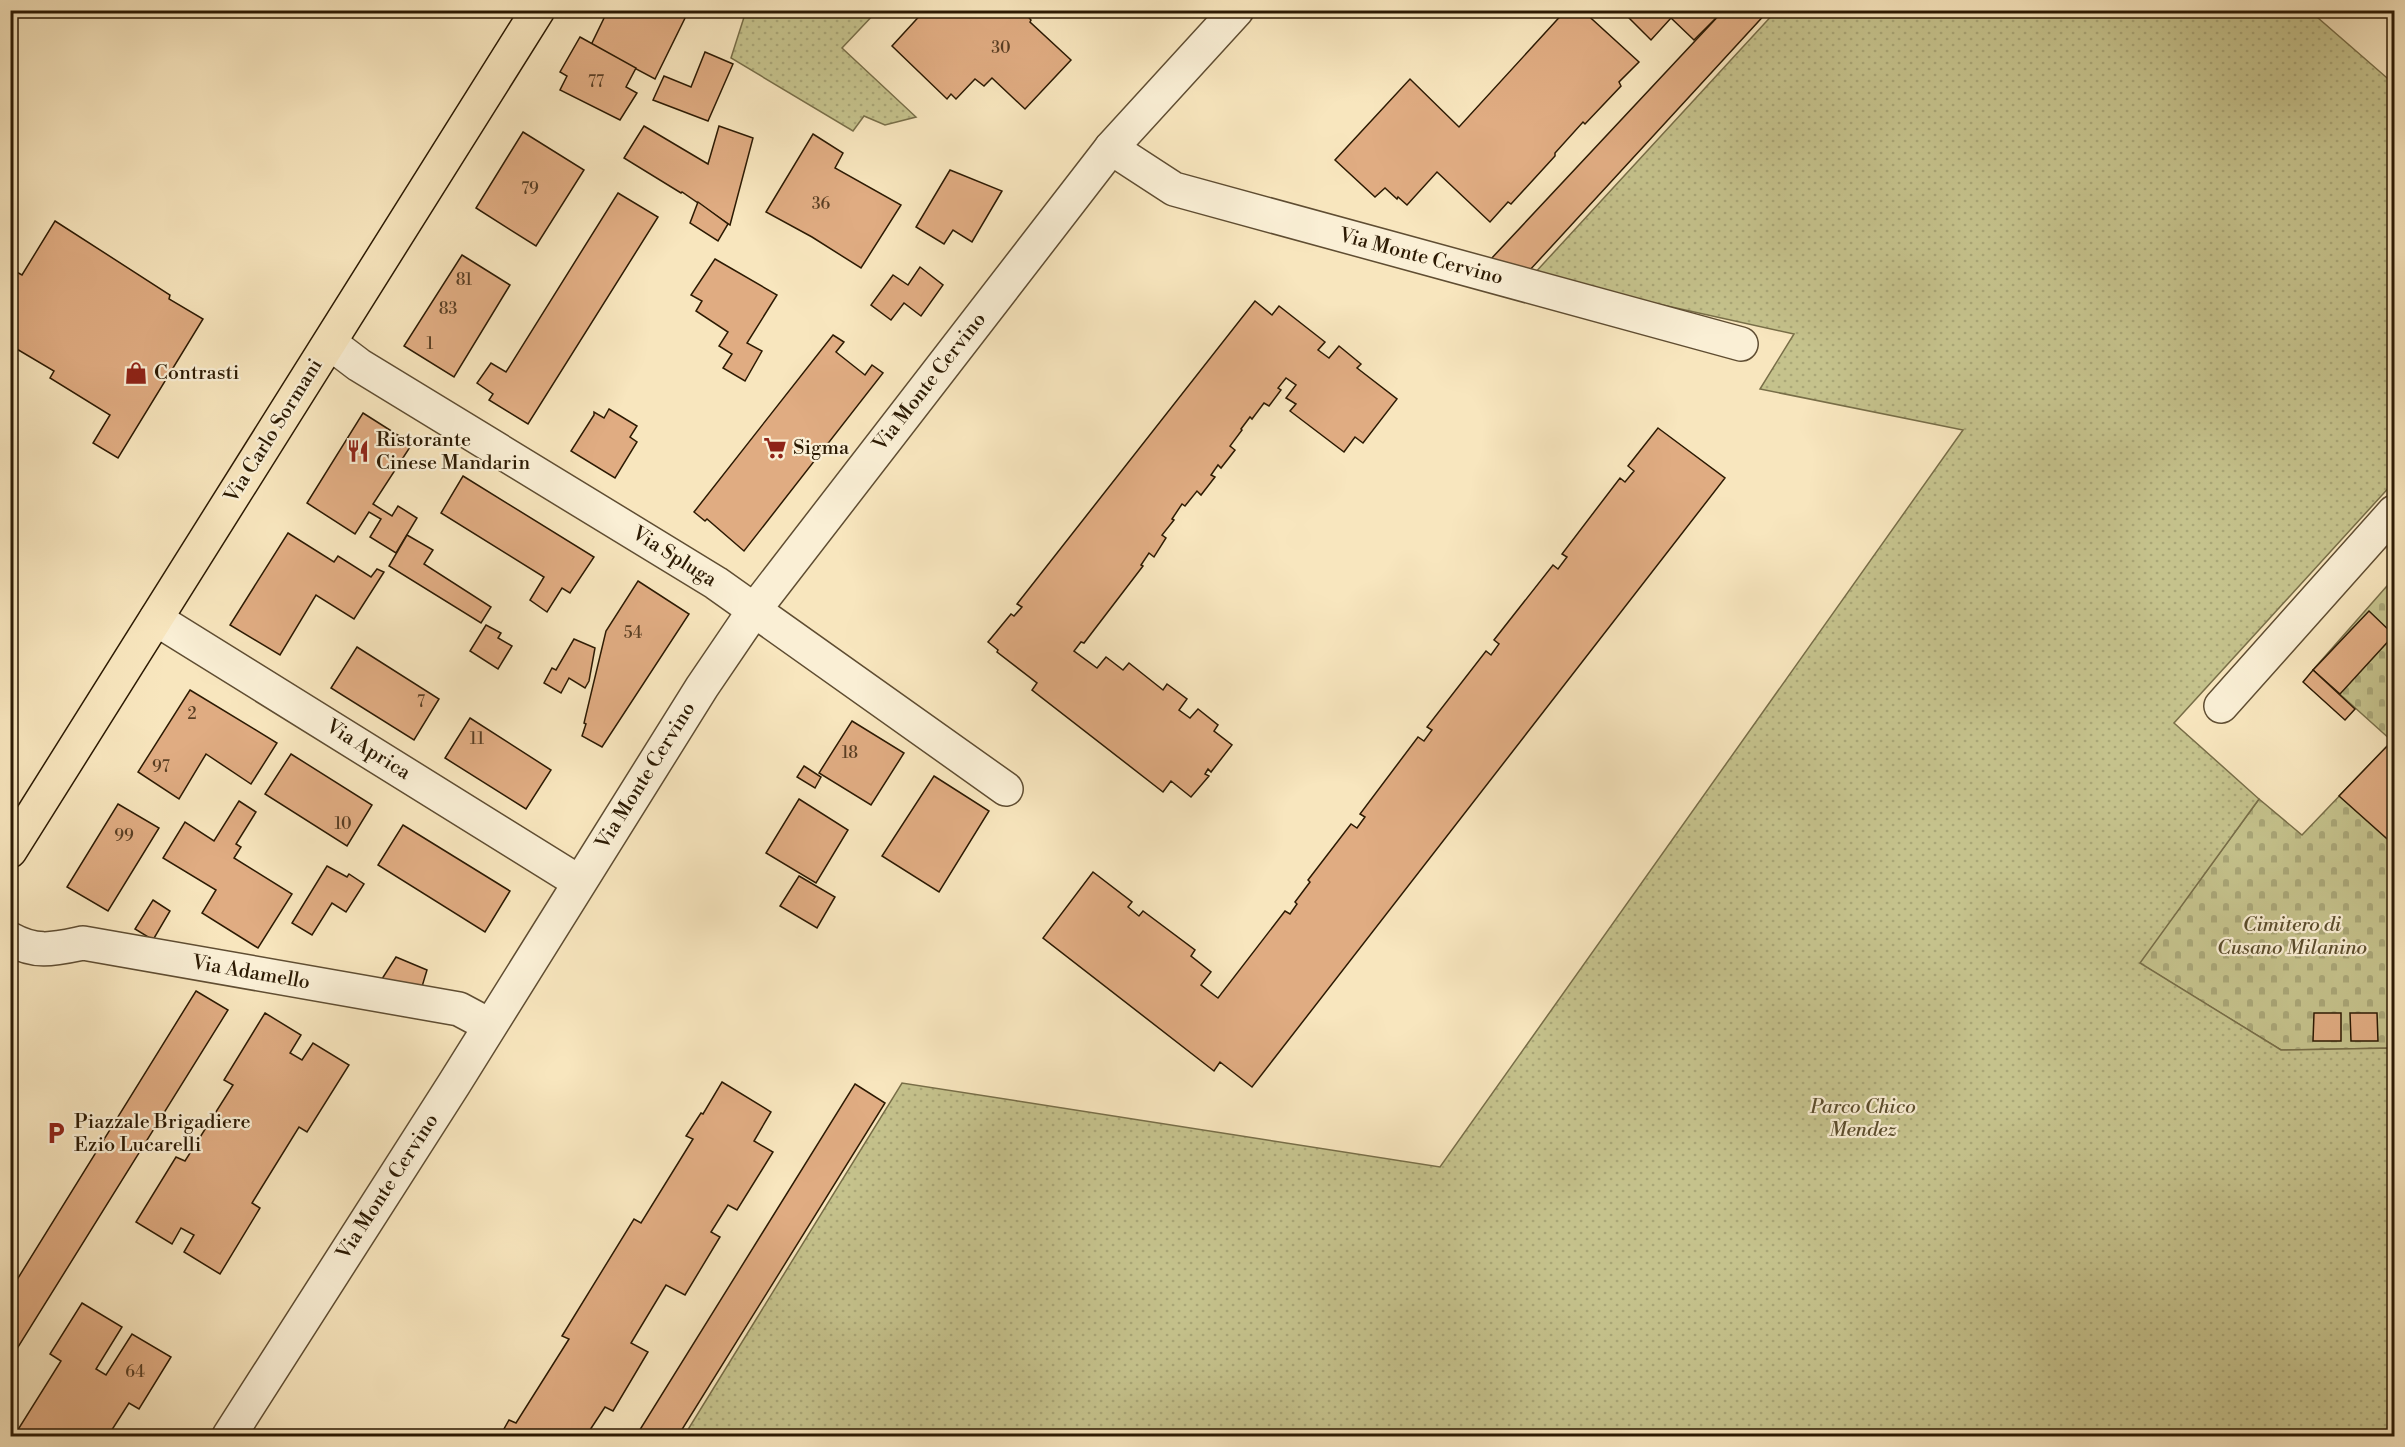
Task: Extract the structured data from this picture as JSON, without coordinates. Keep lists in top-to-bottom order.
{
  "streets": {
    "main road": ["Via Carlo Sormani"],
    "street": [
      "Via Monte Cervino",
      "Via Spluga",
      "Via Aprica",
      "Via Adamello"
    ]
  },
  "crossings": [
    ["Via Monte Cervino", "Via Spluga"],
    ["Via Monte Cervino", "Via Aprica"],
    ["Via Monte Cervino", "Via Adamello"],
    ["Via Carlo Sormani", "Via Spluga"],
    ["Via Carlo Sormani", "Via Aprica"]
  ],
  "parks": ["Cimitero di Cusano Milanino", "Parco Chico Mendez"],
  "places": {
    "shop": ["Contrasti"],
    "supermarket": ["Sigma"],
    "restaurant": ["Ristorante Cinese Mandarin"],
    "parking": ["Piazzale Brigadiere Ezio Lucarelli"]
  },
  "house_numbers": [
    "30",
    "77",
    "79",
    "36",
    "81",
    "83",
    "1",
    "54",
    "7",
    "2",
    "11",
    "18",
    "97",
    "10",
    "99",
    "64"
  ]
}
